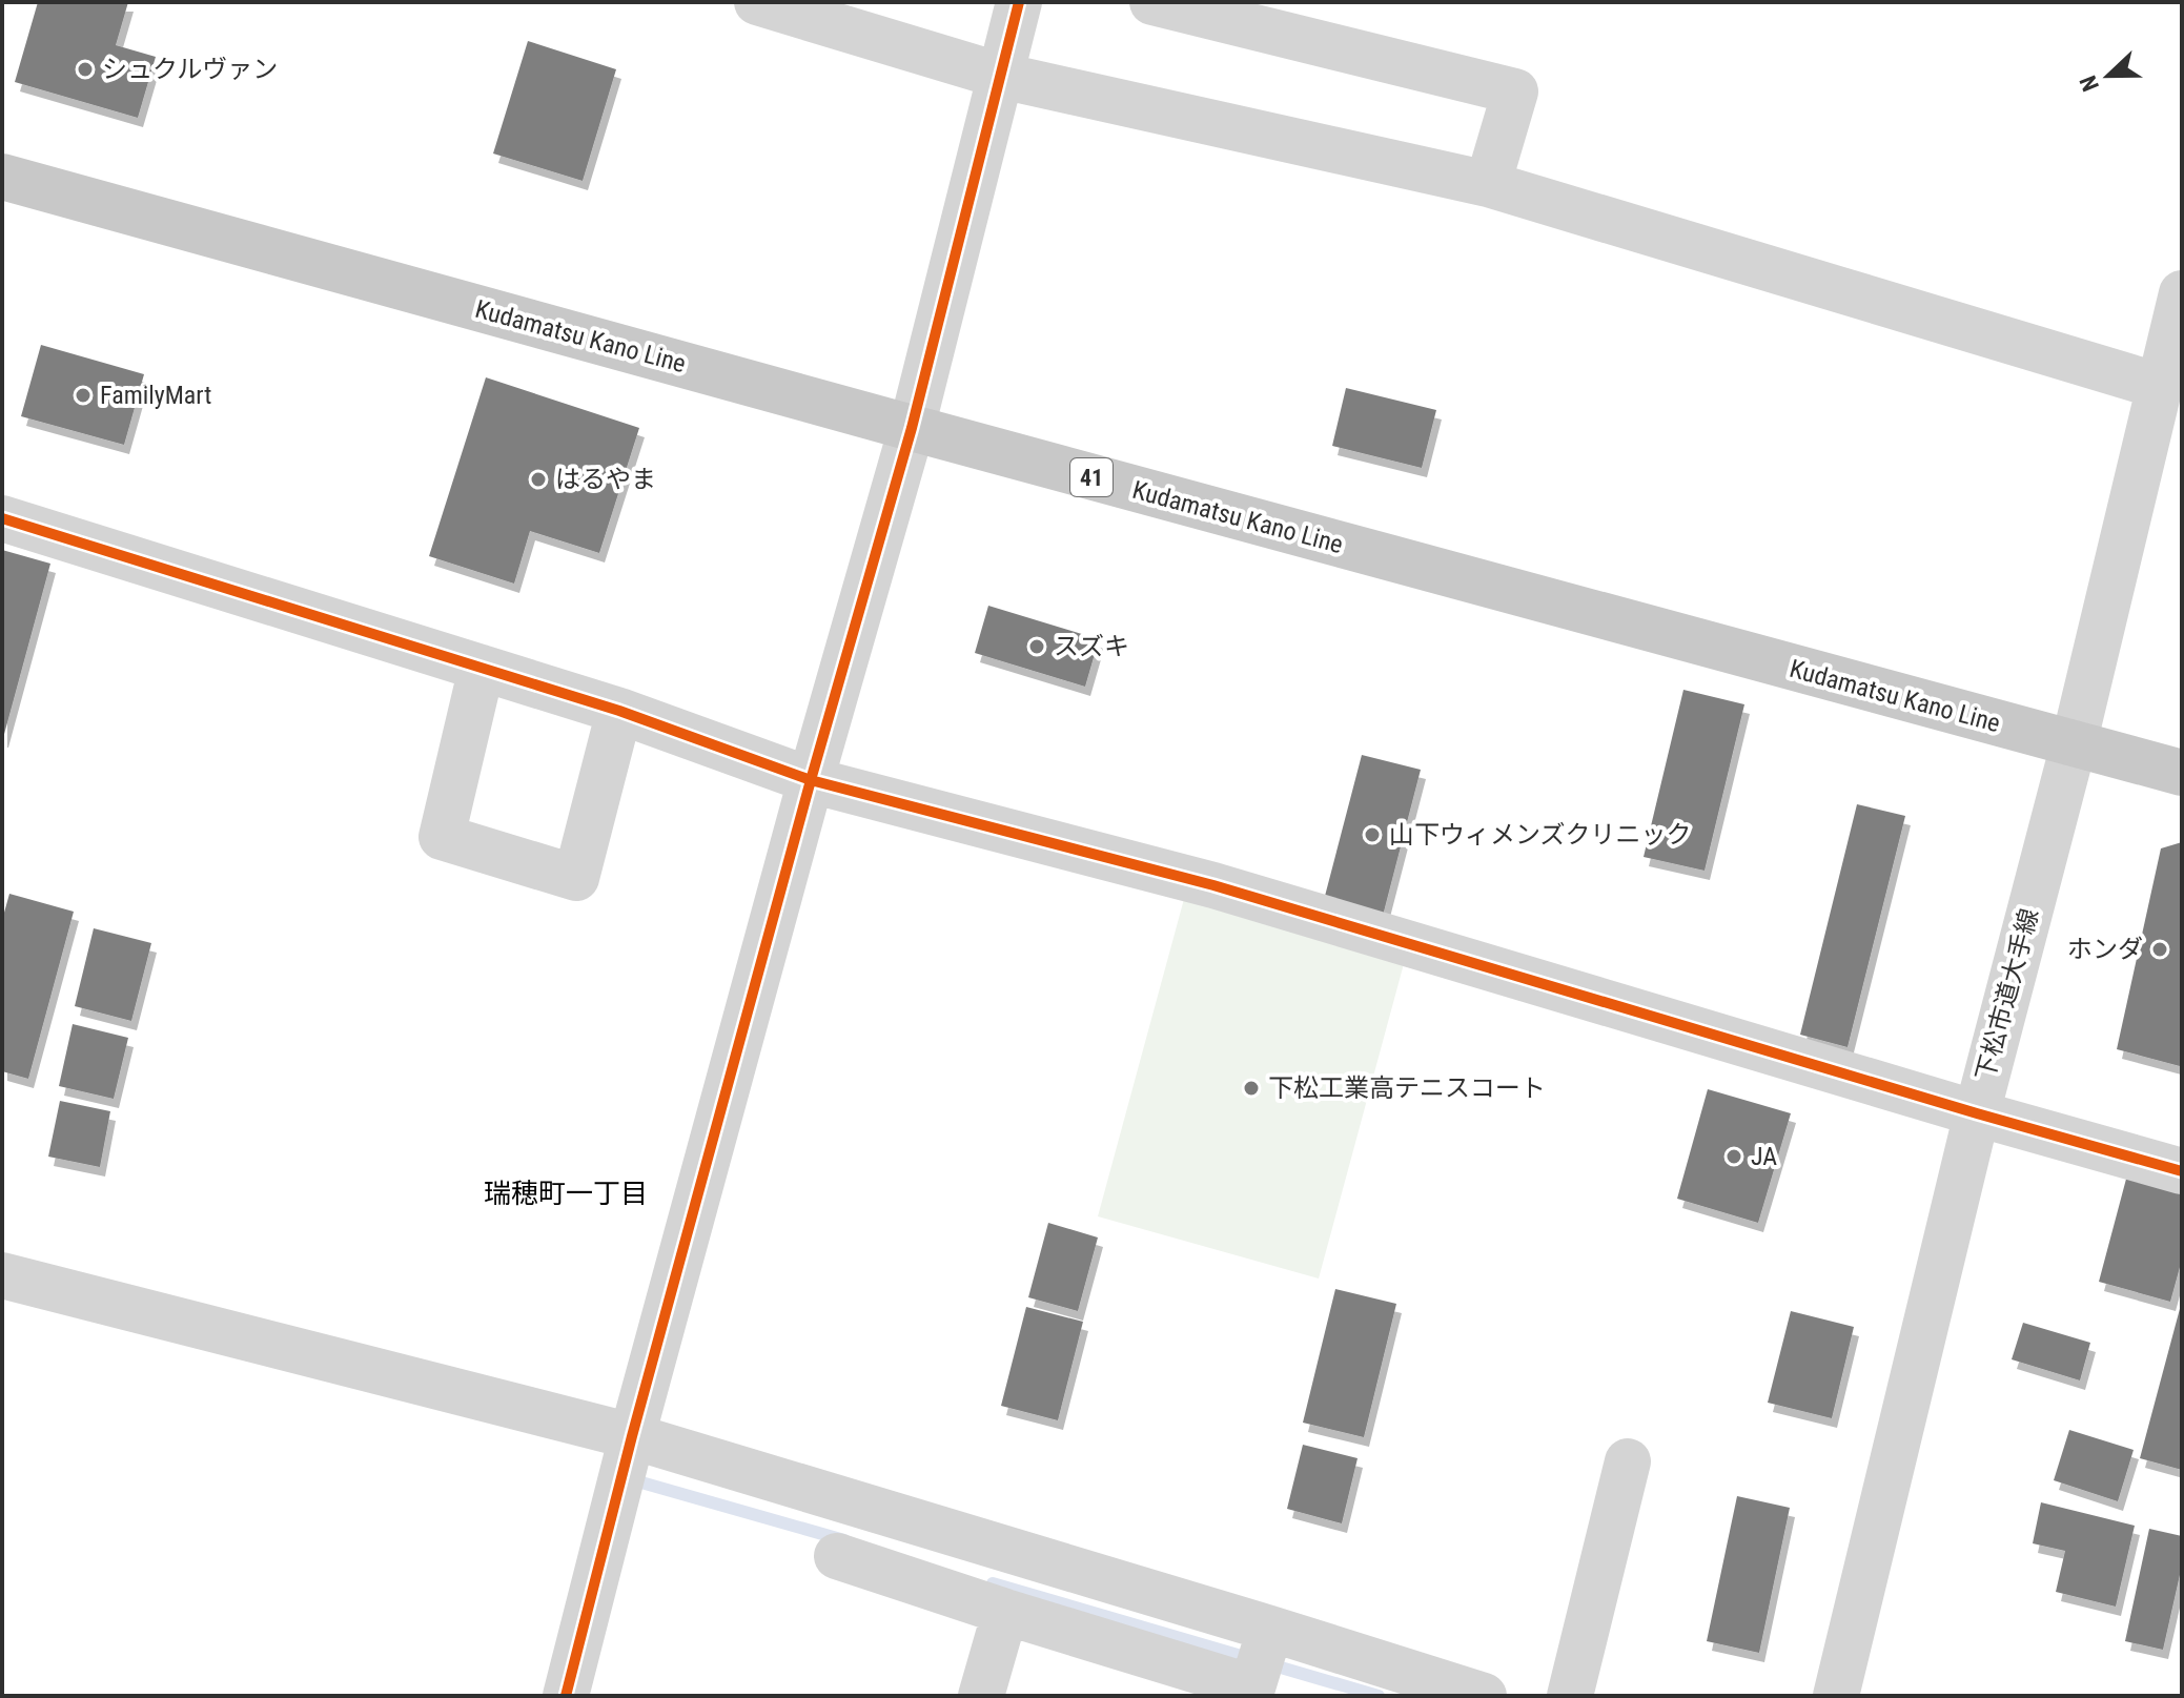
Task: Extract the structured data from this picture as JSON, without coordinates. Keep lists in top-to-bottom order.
{
  "streets": {
    "main road": ["Kudamatsu Kano Line", "41"],
    "street": ["下松市道大手線"]
  },
  "crossings": [
    ["Kudamatsu Kano Line", "下松市道大手線"]
  ],
  "districts": ["瑞穂町一丁目"],
  "places": [
    "シュクルヴァン",
    "FamilyMart",
    "はるやま",
    "スズキ",
    "山下ウィメンズクリニック",
    "ホンダ",
    "下松工業高テニスコート",
    "JA"
  ],
  "north": "left"
}
